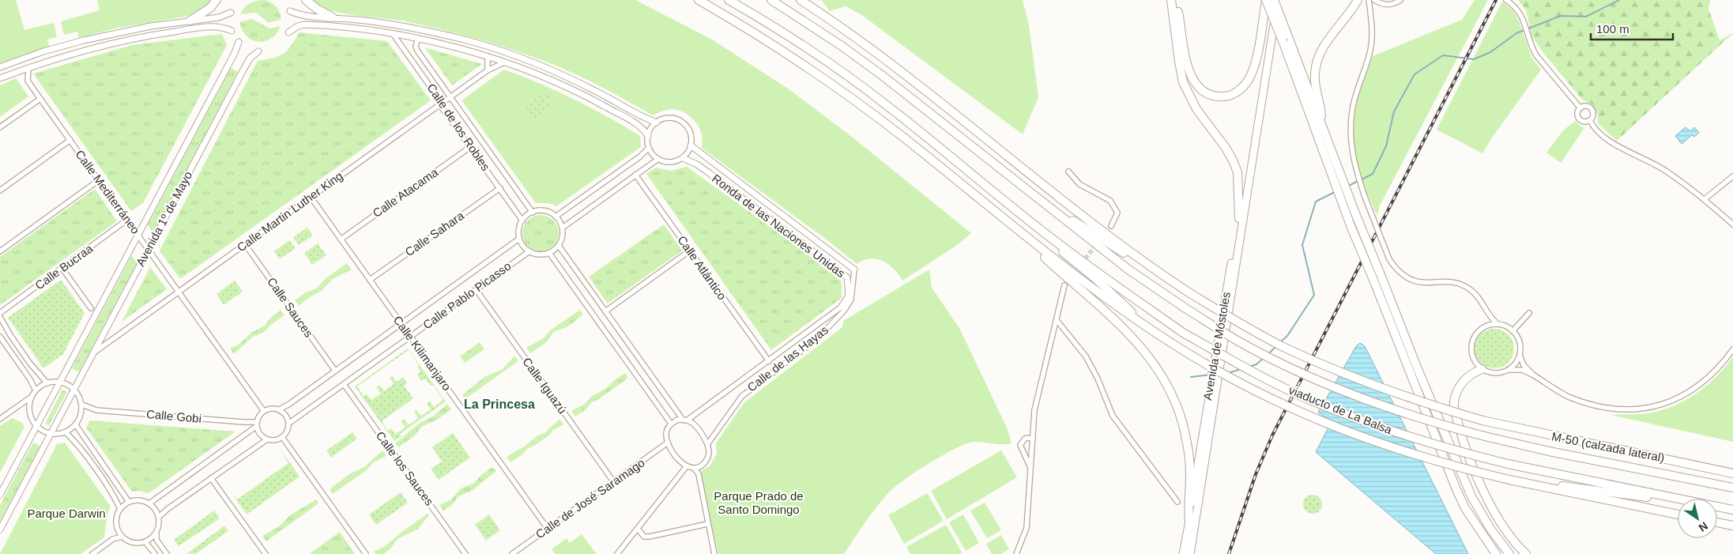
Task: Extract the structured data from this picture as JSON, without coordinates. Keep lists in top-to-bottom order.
{
  "streets": {
    "highway": ["viaducto de La Balsa", "M-50 (calzada lateral)"],
    "main road": ["Avenida de Móstoles"],
    "street": [
      "Calle de los Robles",
      "Calle Mediterráneo",
      "Calle Atacama",
      "Calle Martin Luther King",
      "Avenida 1º de Mayo",
      "Ronda de las Naciones Unidas",
      "Calle Sahara",
      "Calle Bucraa",
      "Calle Atlántico",
      "Calle Pablo Picasso",
      "Calle Sauces",
      "Calle Kilimanjaro",
      "Calle de las Hayas",
      "Calle Iguazú",
      "Calle Gobi",
      "Calle los Sauces",
      "Calle de José Saramago"
    ]
  },
  "crossings": [
    ["Calle de los Robles", "Calle Atacama"],
    ["Calle de los Robles", "Calle Martin Luther King"],
    ["Calle de los Robles", "Calle Sahara"],
    ["Calle de los Robles", "Calle Pablo Picasso"],
    ["Calle Mediterráneo", "Calle Martin Luther King"],
    ["Calle Mediterráneo", "Avenida 1º de Mayo"],
    ["Calle Mediterráneo", "Calle Bucraa"],
    ["Calle Mediterráneo", "Calle Pablo Picasso"],
    ["Calle Mediterráneo", "Calle Gobi"],
    ["Calle Atacama", "Calle Kilimanjaro"],
    ["Calle Martin Luther King", "Avenida 1º de Mayo"],
    ["Calle Martin Luther King", "Calle Sauces"],
    ["Calle Martin Luther King", "Calle Kilimanjaro"],
    ["Ronda de las Naciones Unidas", "Calle de las Hayas"],
    ["Calle Sahara", "Calle Kilimanjaro"],
    ["Calle Pablo Picasso", "Calle Sauces"],
    ["Calle Pablo Picasso", "Calle Kilimanjaro"],
    ["Calle Pablo Picasso", "Calle Iguazú"],
    ["Calle Pablo Picasso", "Calle Gobi"],
    ["Calle Pablo Picasso", "Calle los Sauces"],
    ["Calle Kilimanjaro", "Calle de José Saramago"],
    ["Calle de las Hayas", "Calle de José Saramago"],
    ["Calle Iguazú", "Calle de José Saramago"]
  ],
  "districts": ["La Princesa"],
  "parks": ["Parque Prado de Santo Domingo", "Parque Darwin"],
  "scale_bar": "100 m",
  "north": "bottom right"
}
